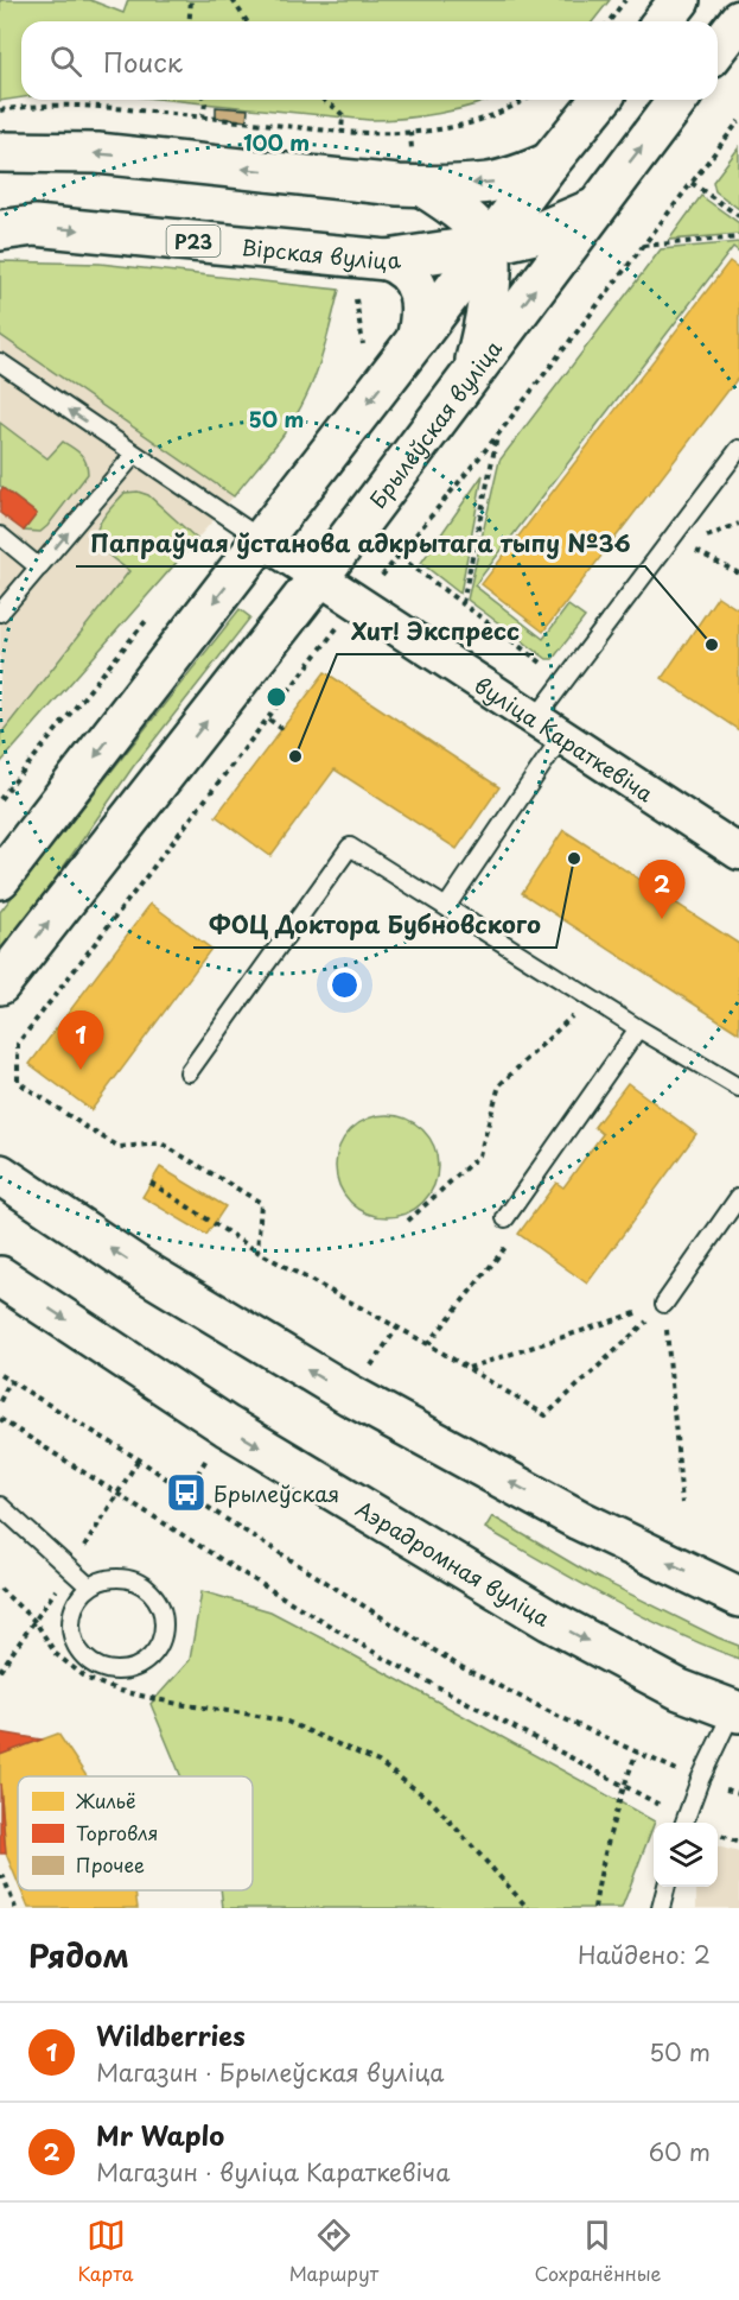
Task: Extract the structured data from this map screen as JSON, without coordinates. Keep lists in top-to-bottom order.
{
  "streets": {
    "main road": [
      "Р23",
      "Вірская вуліца",
      "Брылеўская вуліца",
      "Аэрадромная вуліца"
    ],
    "street": ["вуліца Караткевіча"]
  },
  "crossings": [
    ["Вірская вуліца", "Брылеўская вуліца"],
    ["Брылеўская вуліца", "вуліца Караткевіча"]
  ],
  "places": {
    "other": ["Папраўчая ўстанова адкрытага тыпу №36", "Хит! Экспресс", "ФОЦ Доктора Бубновского"],
    "bus stop": ["Брылеўская"]
  },
  "legend": ["Жильё", "Торговля", "Прочее"],
  "page": {
    "search": "Поиск",
    "pins": ["2", "1"],
    "heading": ["Рядом", "Найдено: 2"],
    "list": [
      {
        "mark": "1",
        "name": "Wildberries",
        "note": "Магазин · Брылеўская вуліца",
        "value": "50 m"
      },
      {
        "mark": "2",
        "name": "Mr Waplo",
        "note": "Магазин · вуліца Караткевіча",
        "value": "60 m"
      }
    ],
    "nav": ["Карта", "Маршрут", "Сохранённые"]
  },
  "rings": ["100 m", "50 m"]
}
